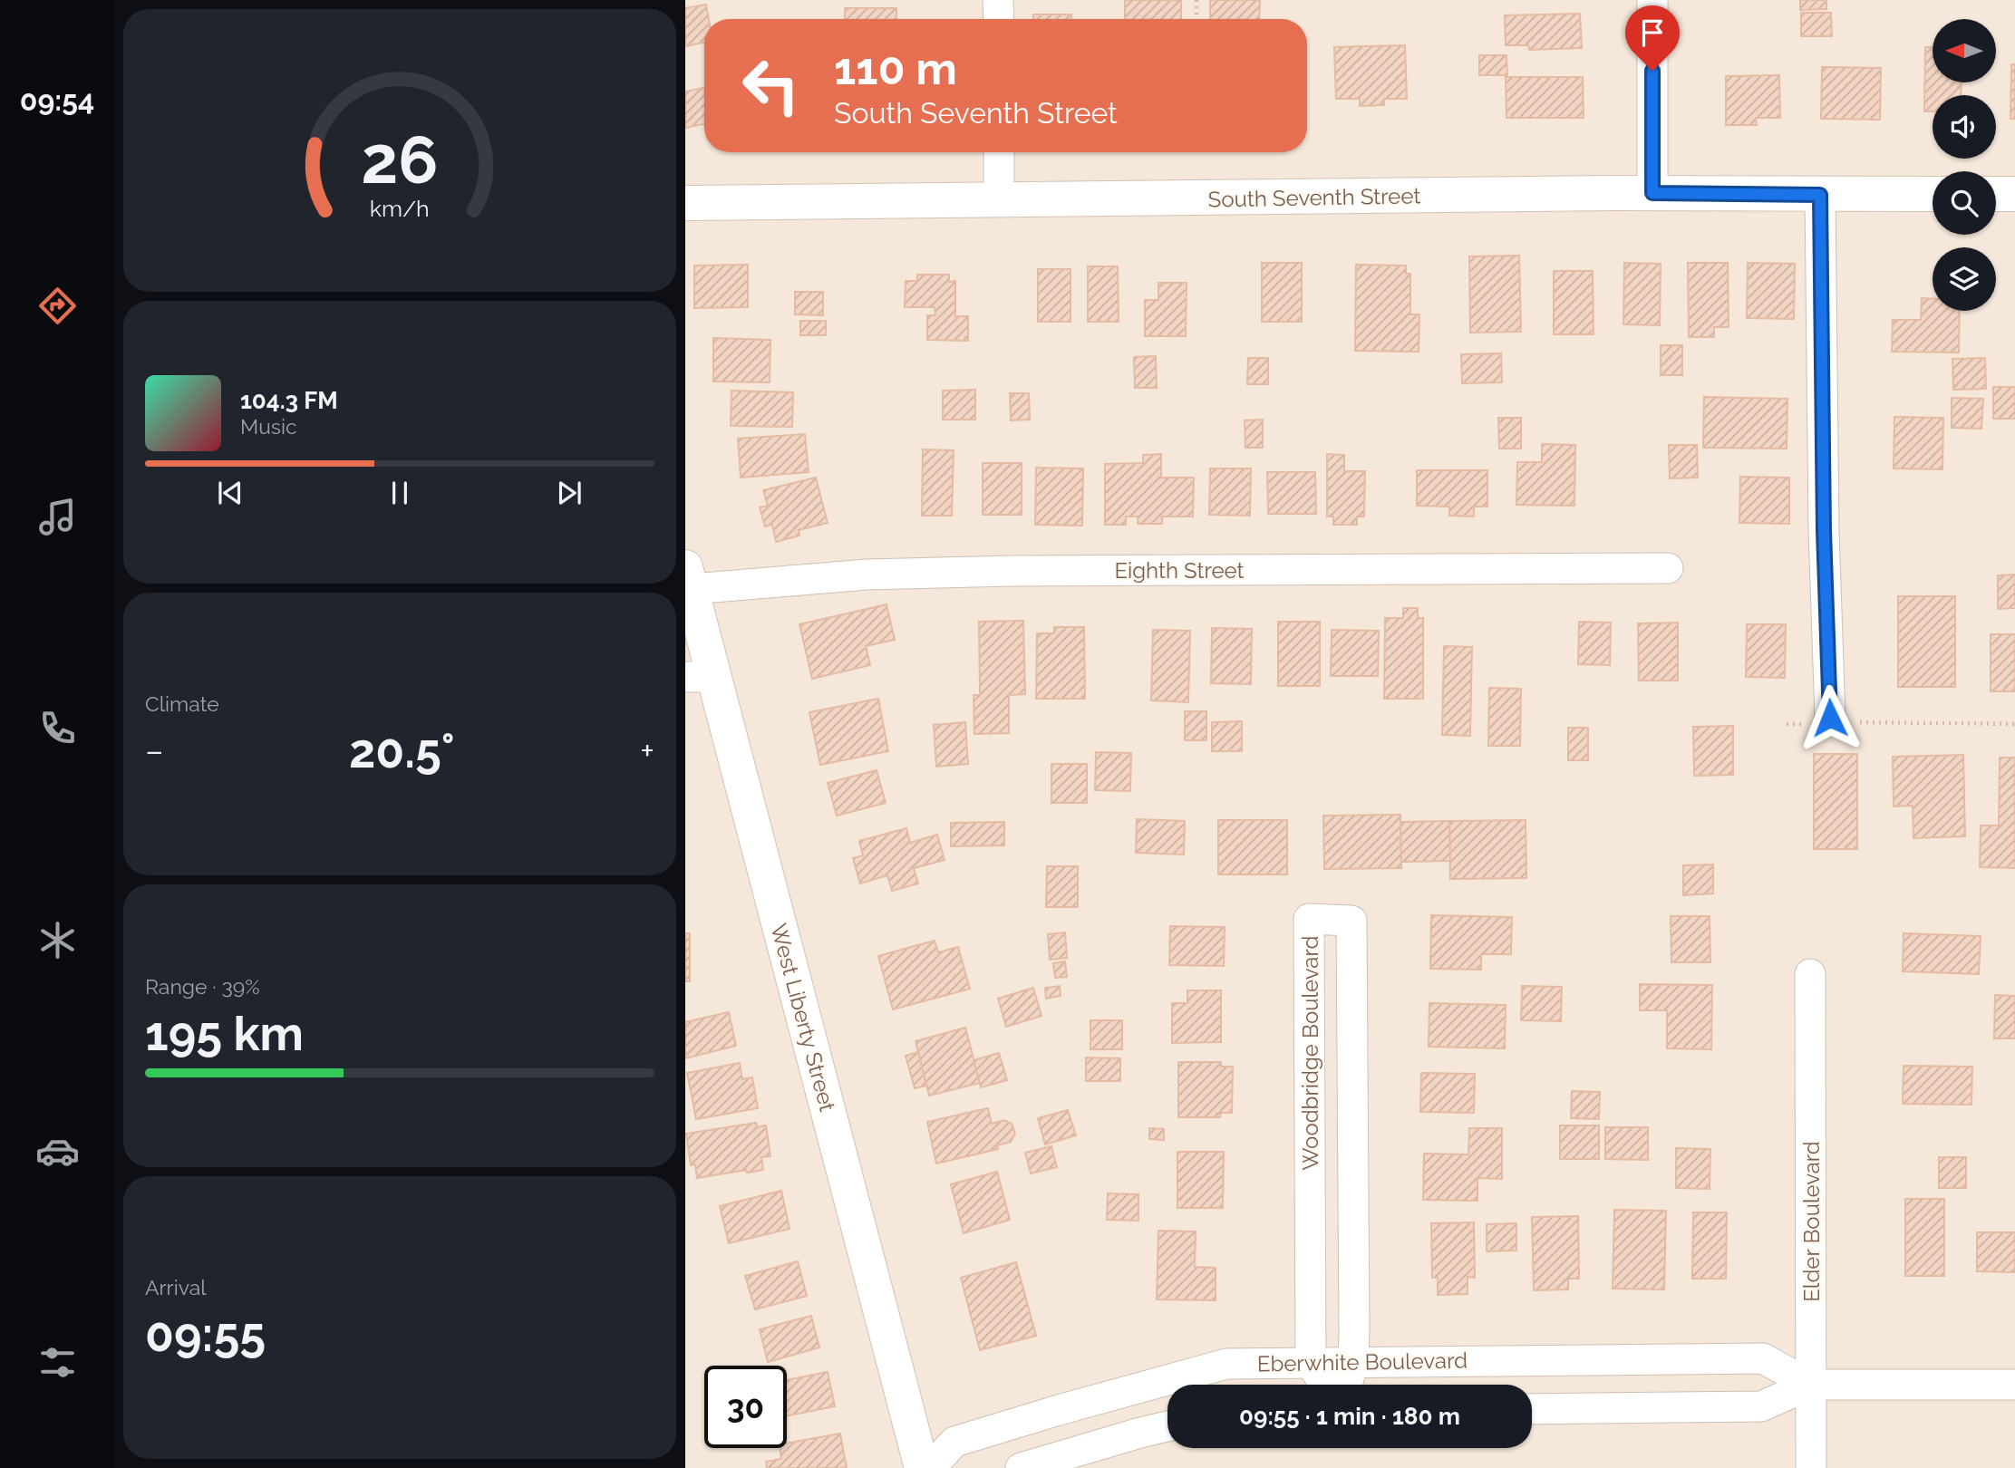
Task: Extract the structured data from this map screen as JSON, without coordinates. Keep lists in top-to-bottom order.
{
  "streets": {
    "street": [
      "South Seventh Street",
      "Eighth Street",
      "West Liberty Street",
      "Woodbridge Boulevard",
      "Elder Boulevard",
      "Eberwhite Boulevard"
    ]
  },
  "crossings": [
    ["Eighth Street", "West Liberty Street"],
    ["Woodbridge Boulevard", "Eberwhite Boulevard"],
    ["Elder Boulevard", "Eberwhite Boulevard"]
  ],
  "north": "left",
  "page": {
    "tabs": "09:54",
    "turn": ["110 m", "South Seventh Street"],
    "song": ["104.3 FM", "Music"],
    "tile": [
      "Climate",
      ["Range · 39%", "195 km"],
      ["Arrival", "09:55"]
    ],
    "heat": ["−", "20.5°", "+"],
    "limit": "30",
    "trip": "09:55 · 1 min · 180 m",
    "gauge": ["26", "km/h"]
  }
}
